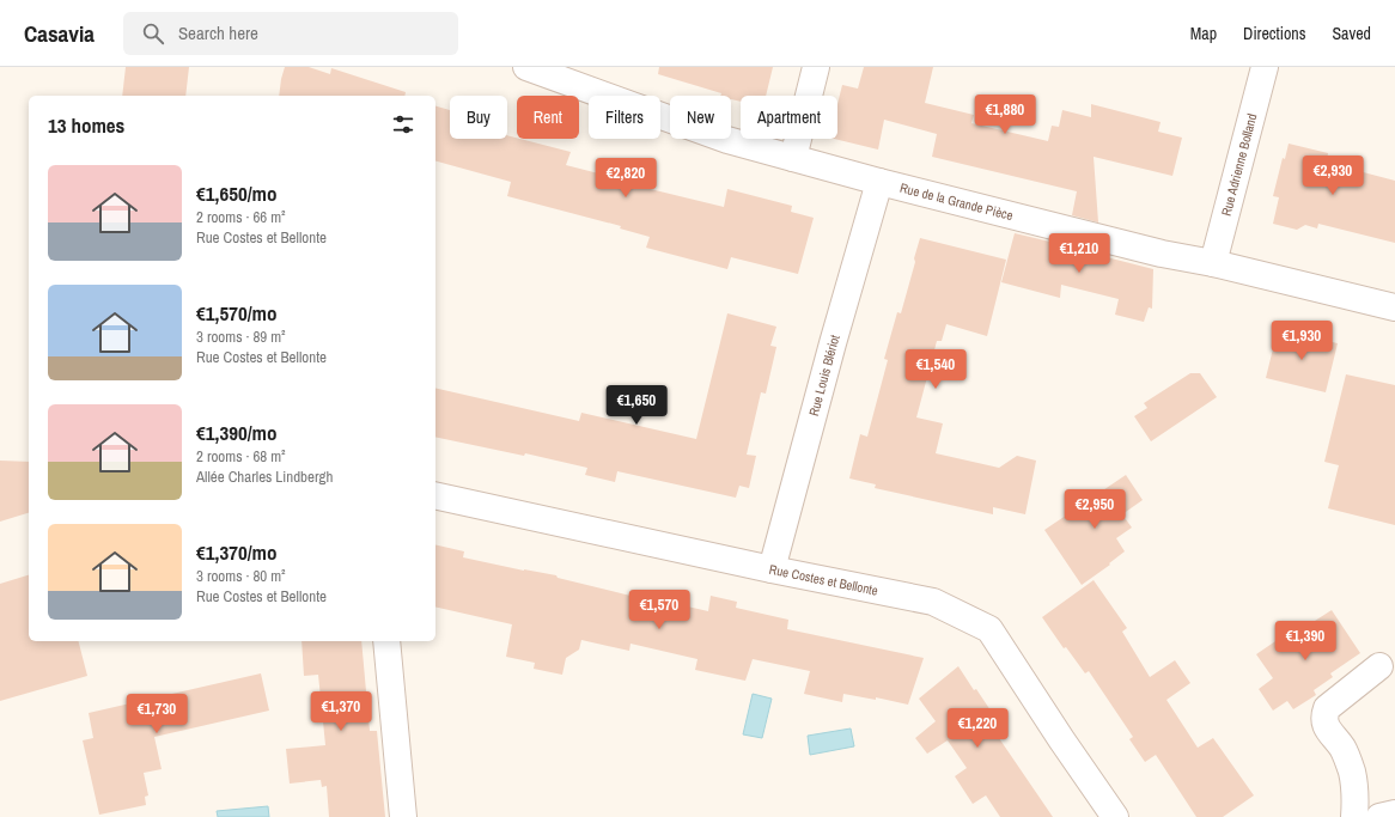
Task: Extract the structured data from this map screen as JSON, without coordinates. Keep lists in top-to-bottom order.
{
  "streets": {
    "street": [
      "Rue Adrienne Bolland",
      "Rue de la Grande Pièce",
      "Rue Louis Blériot",
      "Rue Costes et Bellonte"
    ]
  },
  "crossings": [
    ["Rue Adrienne Bolland", "Rue de la Grande Pièce"],
    ["Rue de la Grande Pièce", "Rue Louis Blériot"],
    ["Rue Louis Blériot", "Rue Costes et Bellonte"]
  ],
  "page": {
    "header": "Casavia",
    "search": "Search here",
    "nav": ["Map", "Directions", "Saved"],
    "price": [
      "€1,880",
      "€2,930",
      "€2,820",
      "€1,210",
      "€1,930",
      "€1,540",
      "€1,650",
      "€2,950",
      "€1,570",
      "€1,390",
      "€1,370",
      "€1,730",
      "€1,220"
    ],
    "chip": [
      "Buy",
      "Rent",
      "Filters",
      "New",
      "Apartment"
    ],
    "heading": "13 homes",
    "list": [
      {
        "name": "€1,650/mo",
        "note": "2 rooms · 66 m² · Rue Costes et Bellonte"
      },
      {
        "name": "€1,570/mo",
        "note": "3 rooms · 89 m² · Rue Costes et Bellonte"
      },
      {
        "name": "€1,390/mo",
        "note": "2 rooms · 68 m² · Allée Charles Lindbergh"
      },
      {
        "name": "€1,370/mo",
        "note": "3 rooms · 80 m² · Rue Costes et Bellonte"
      }
    ]
  }
}
